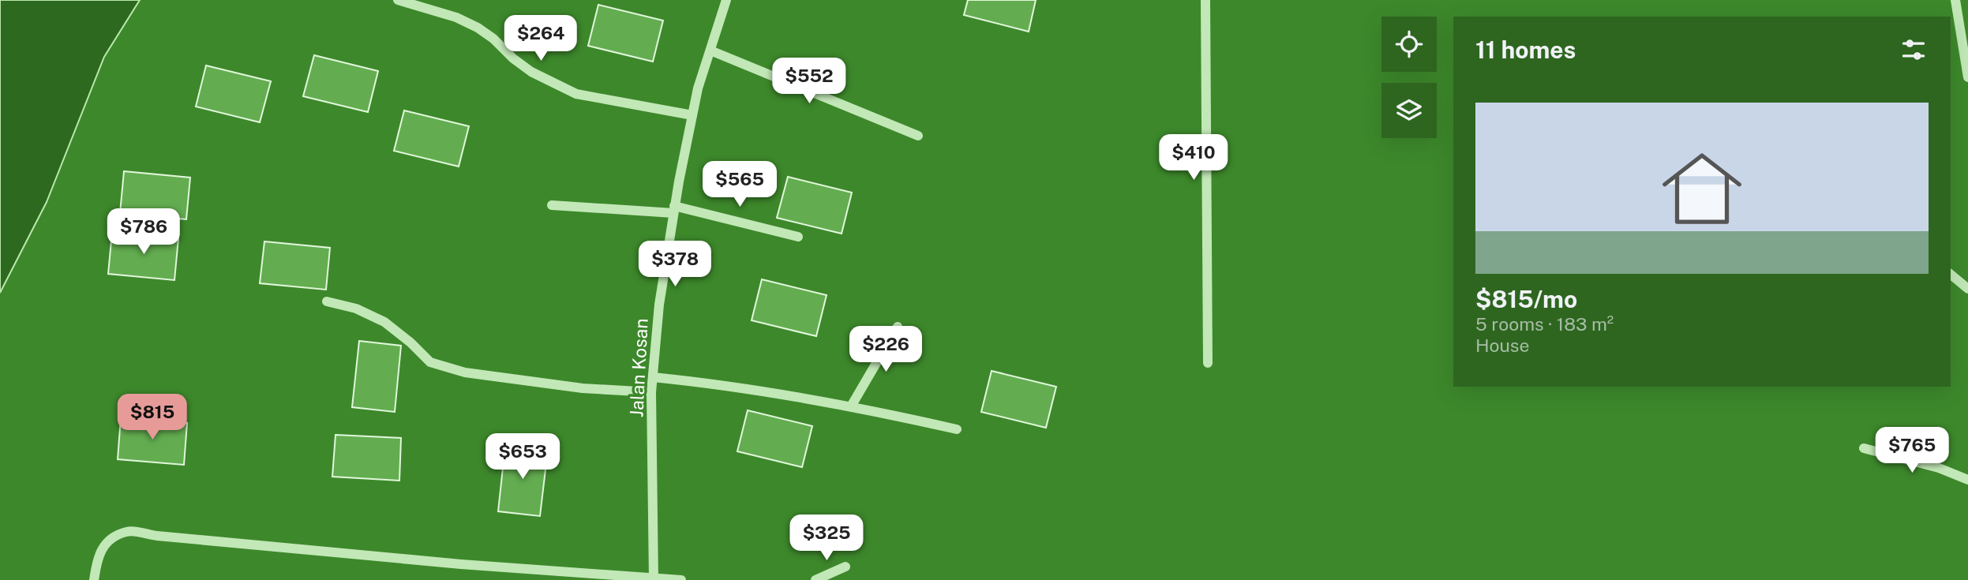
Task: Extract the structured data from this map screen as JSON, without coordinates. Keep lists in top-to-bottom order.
{
  "streets": {
    "street": ["Jalan Kosan"]
  },
  "page": {
    "price": [
      "$264",
      "$552",
      "$410",
      "$565",
      "$786",
      "$378",
      "$226",
      "$815",
      "$765",
      "$653",
      "$325"
    ],
    "heading": "11 homes",
    "list": [
      {
        "name": "$815/mo",
        "note": "5 rooms · 183 m² · House"
      }
    ]
  }
}
